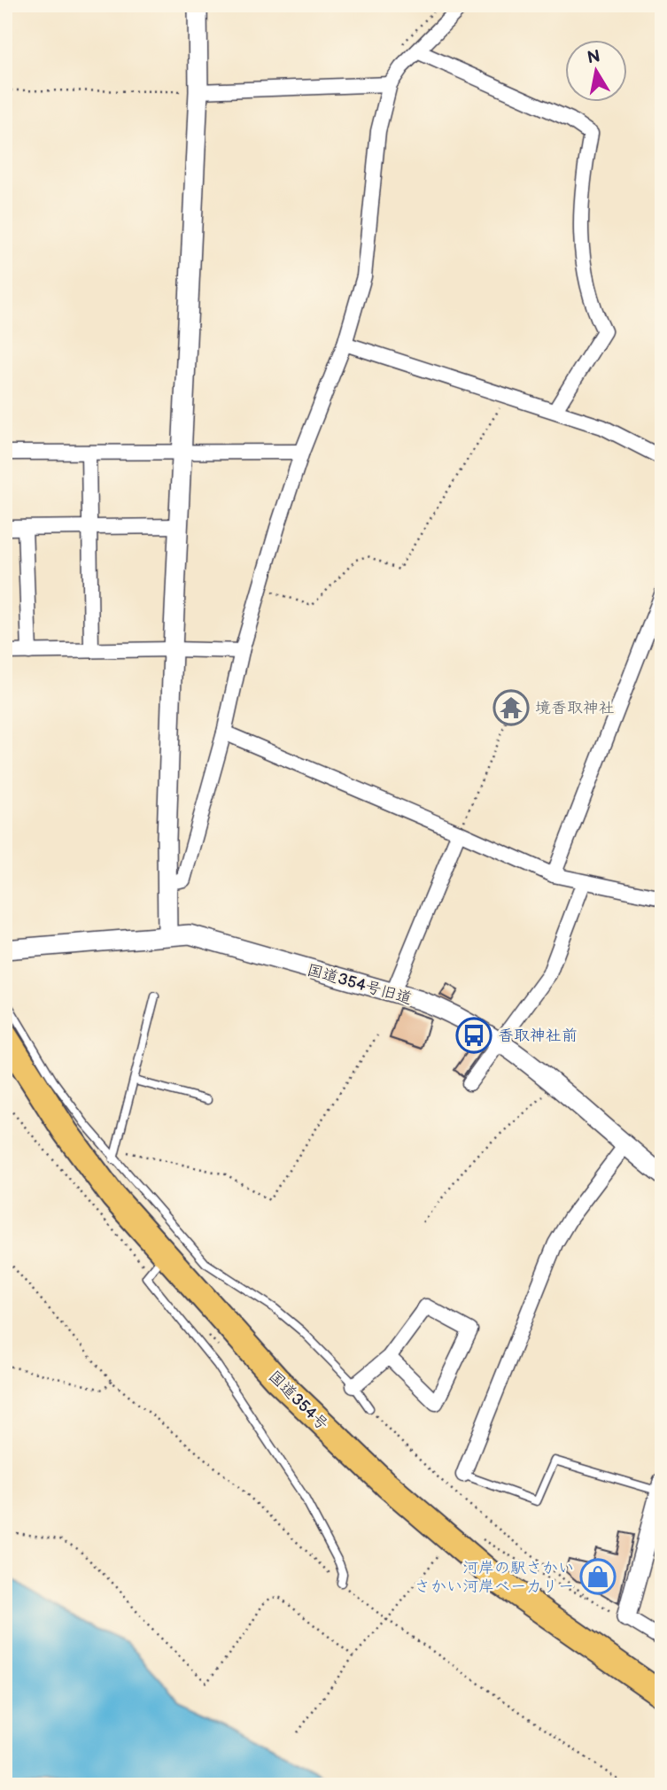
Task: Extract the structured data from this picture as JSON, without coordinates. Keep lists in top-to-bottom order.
{
  "streets": {
    "highway": ["国道354号"],
    "street": ["国道354号旧道"]
  },
  "places": {
    "temple": ["境香取神社"],
    "bus stop": ["香取神社前"],
    "shop": ["河岸の駅さかい さかい河岸ベーカリー"]
  },
  "north": "top"
}
